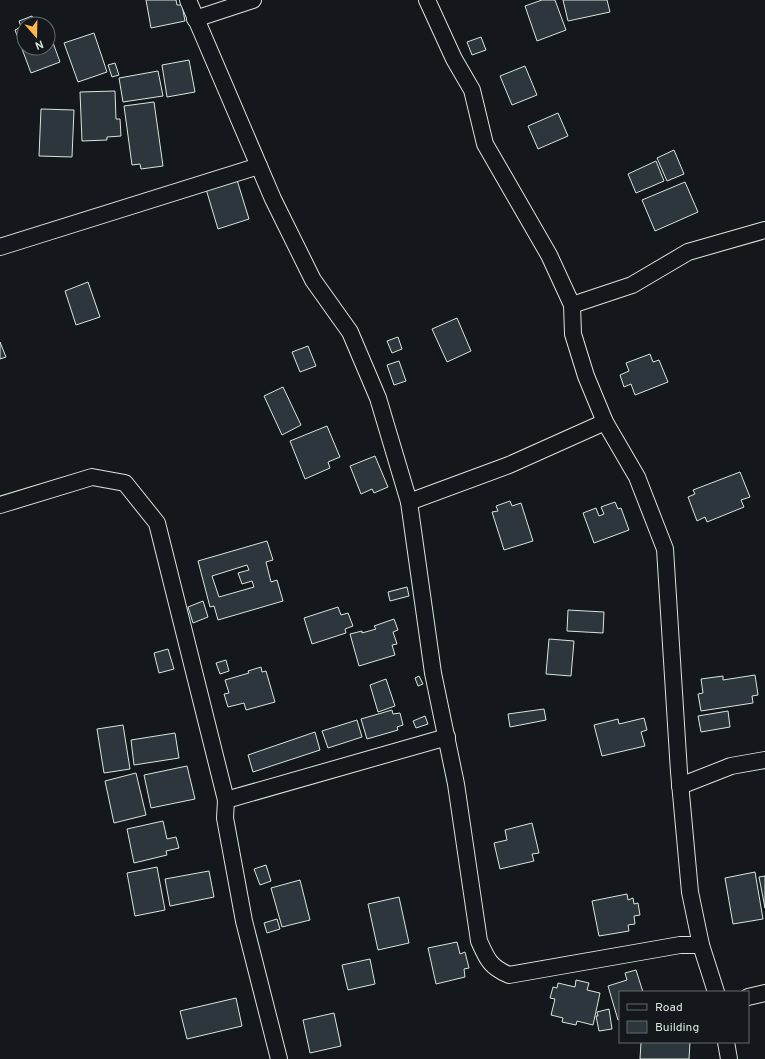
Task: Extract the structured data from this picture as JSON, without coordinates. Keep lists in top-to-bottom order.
{
  "legend": ["Road", "Building"],
  "north": "bottom"
}
